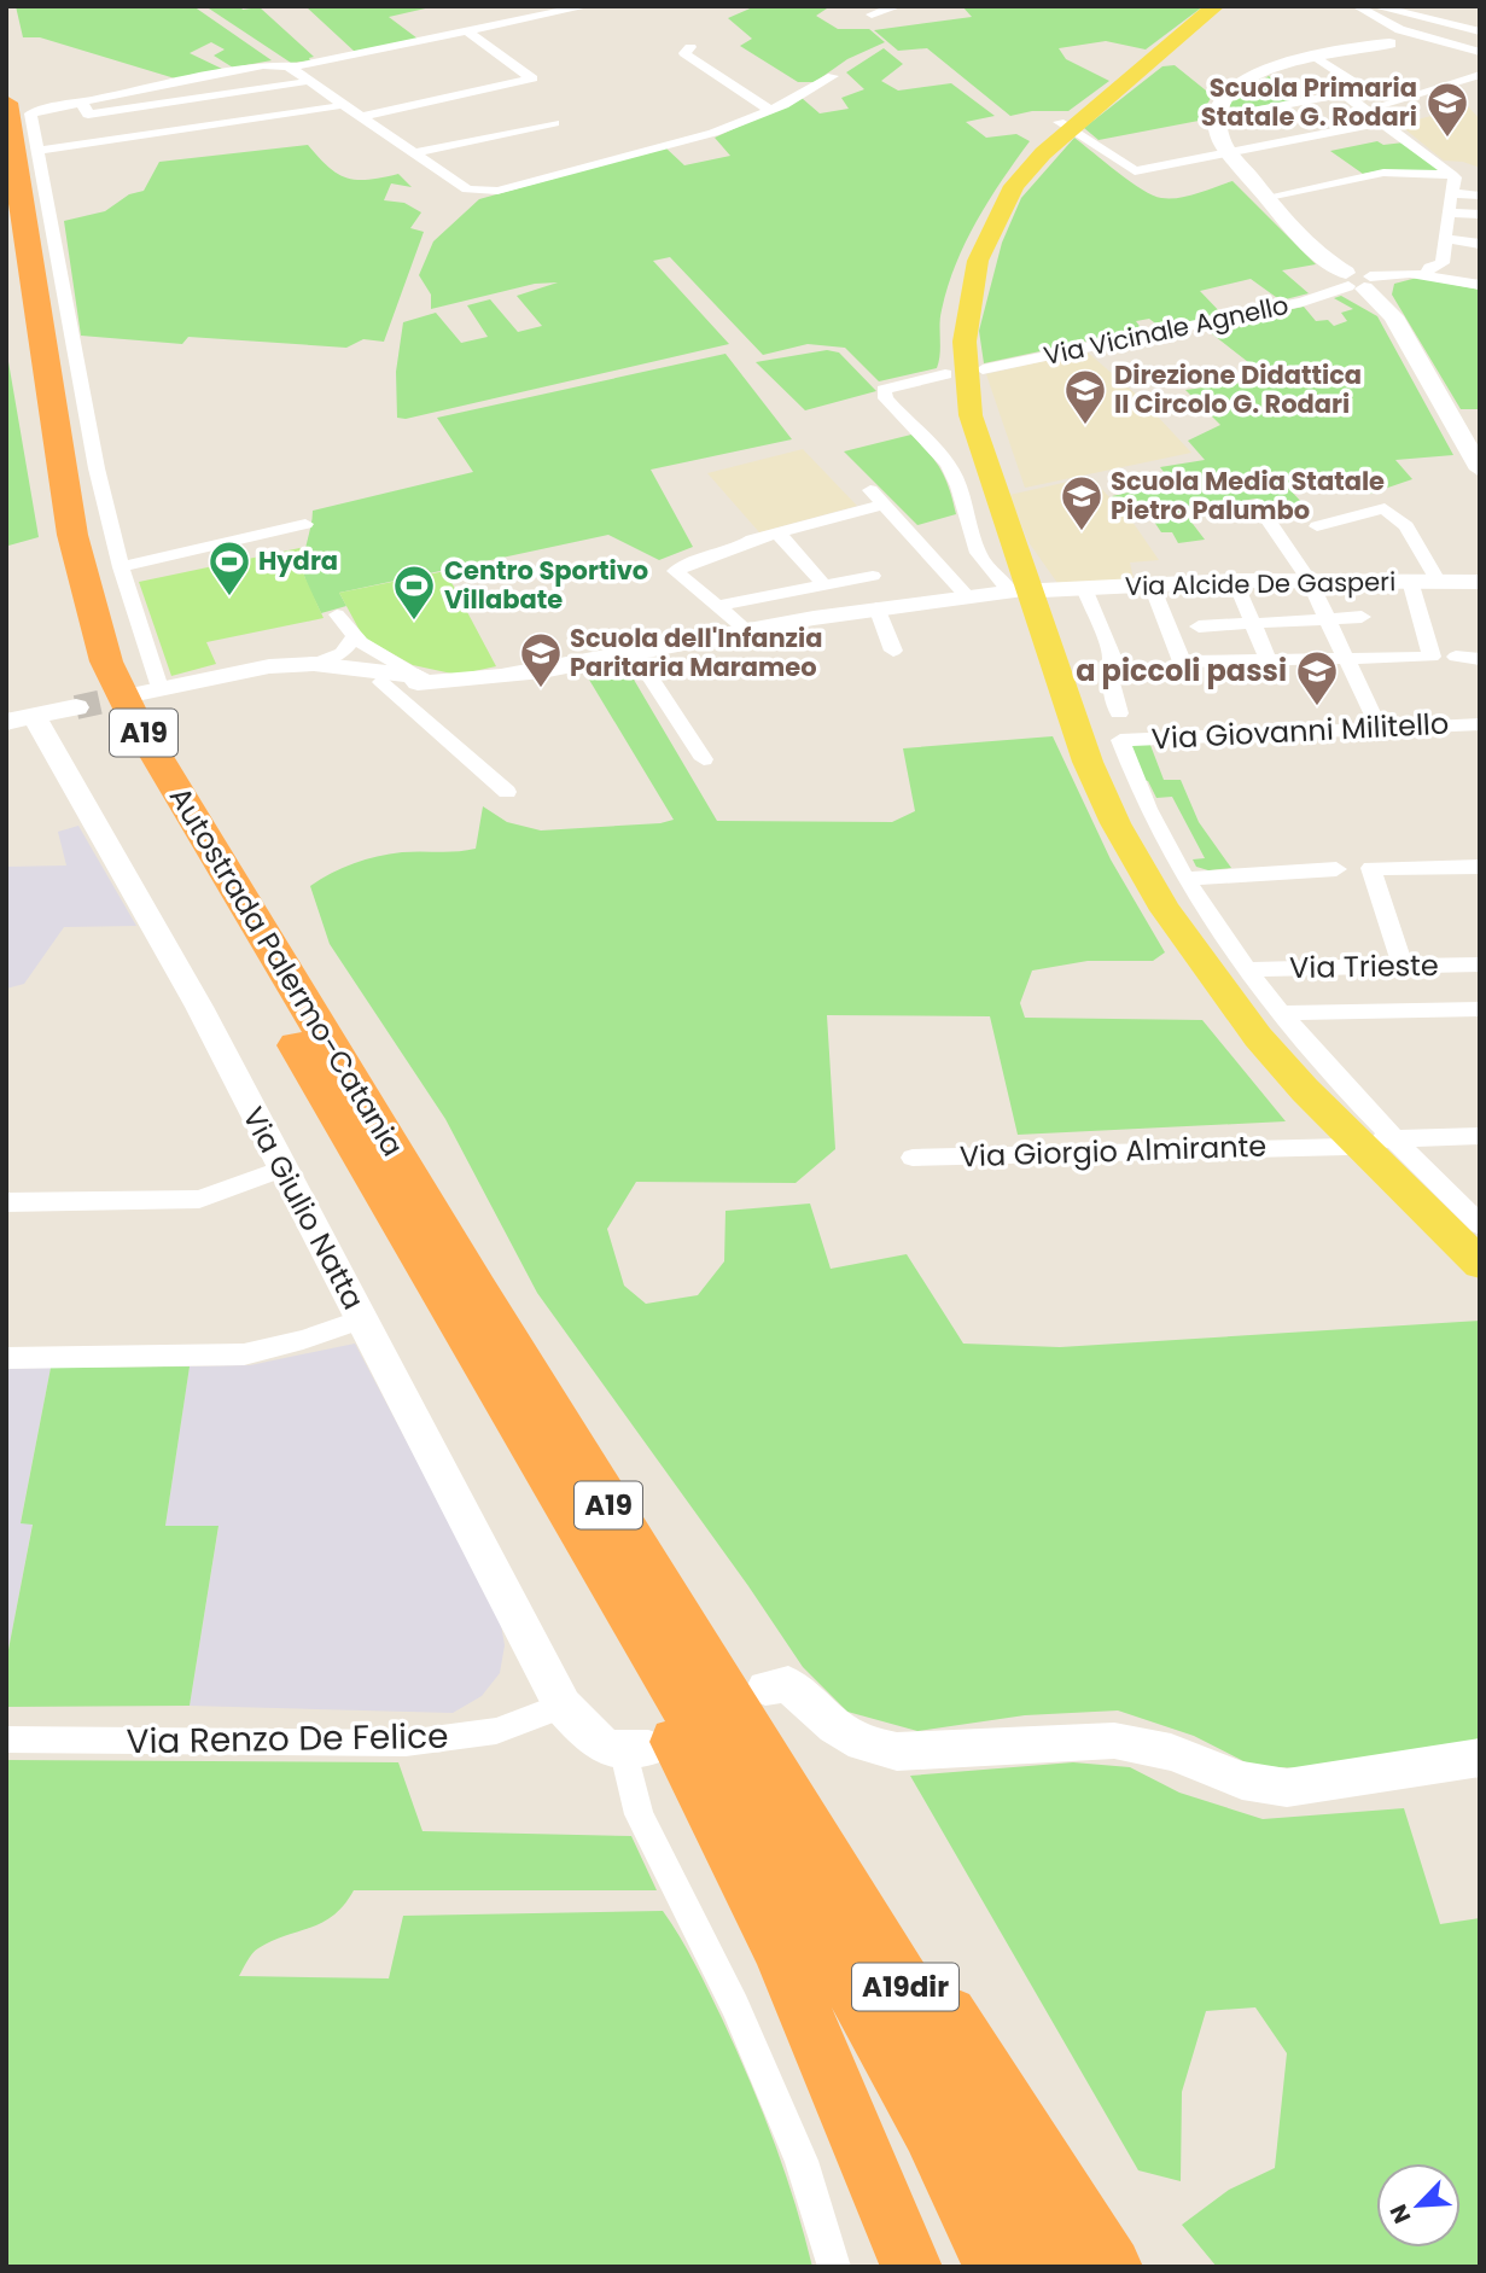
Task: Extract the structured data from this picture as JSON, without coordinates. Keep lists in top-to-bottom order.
{
  "streets": {
    "highway": ["A19", "Autostrada Palermo-Catania", "A19dir"],
    "street": [
      "Via Vicinale Agnello",
      "Via Alcide De Gasperi",
      "Via Giovanni Militello",
      "Via Trieste",
      "Via Giorgio Almirante",
      "Via Giulio Natta",
      "Via Renzo De Felice"
    ]
  },
  "crossings": [
    ["Autostrada Palermo-Catania", "A19dir"],
    ["Via Giulio Natta", "Via Renzo De Felice"]
  ],
  "places": {
    "school or university": [
      "Scuola Primaria Statale G. Rodari",
      "Direzione Didattica II Circolo G. Rodari",
      "Scuola Media Statale Pietro Palumbo",
      "Scuola dell'Infanzia Paritaria Marameo",
      "a piccoli passi"
    ],
    "sports": ["Hydra", "Centro Sportivo Villabate"]
  },
  "north": "bottom left"
}
